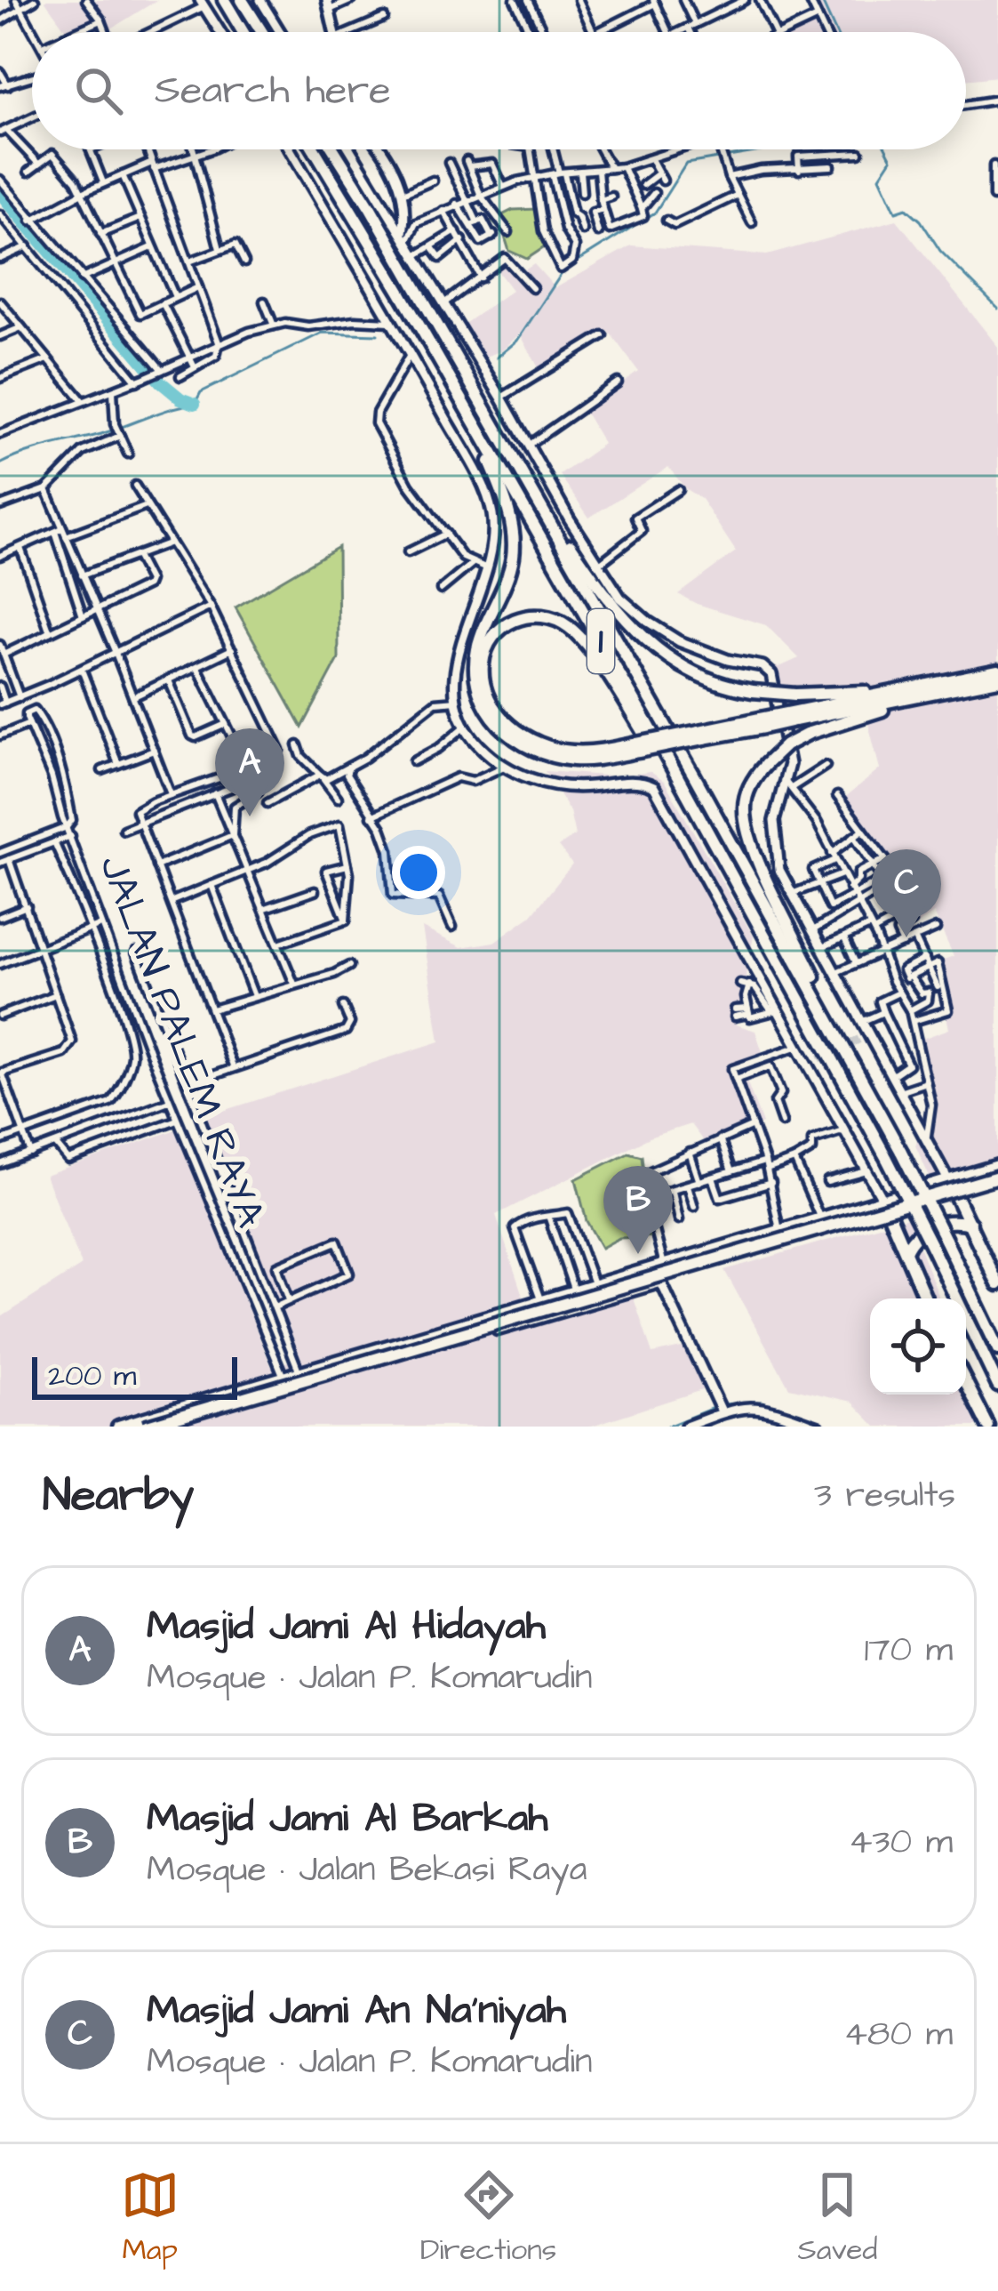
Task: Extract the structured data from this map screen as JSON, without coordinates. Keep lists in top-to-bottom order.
{
  "streets": {
    "highway": ["1"],
    "street": ["JALAN PALEM RAYA"]
  },
  "scale_bar": "200 m",
  "page": {
    "search": "Search here",
    "pins": ["A", "C", "B"],
    "scale": "200 m",
    "heading": ["Nearby", "3 results"],
    "list": [
      {
        "mark": "A",
        "name": "Masjid Jami Al Hidayah",
        "note": "Mosque · Jalan P. Komarudin",
        "value": "170 m"
      },
      {
        "mark": "B",
        "name": "Masjid Jami Al Barkah",
        "note": "Mosque · Jalan Bekasi Raya",
        "value": "430 m"
      },
      {
        "mark": "C",
        "name": "Masjid Jami An Na'niyah",
        "note": "Mosque · Jalan P. Komarudin",
        "value": "480 m"
      }
    ],
    "nav": ["Map", "Directions", "Saved"]
  }
}
